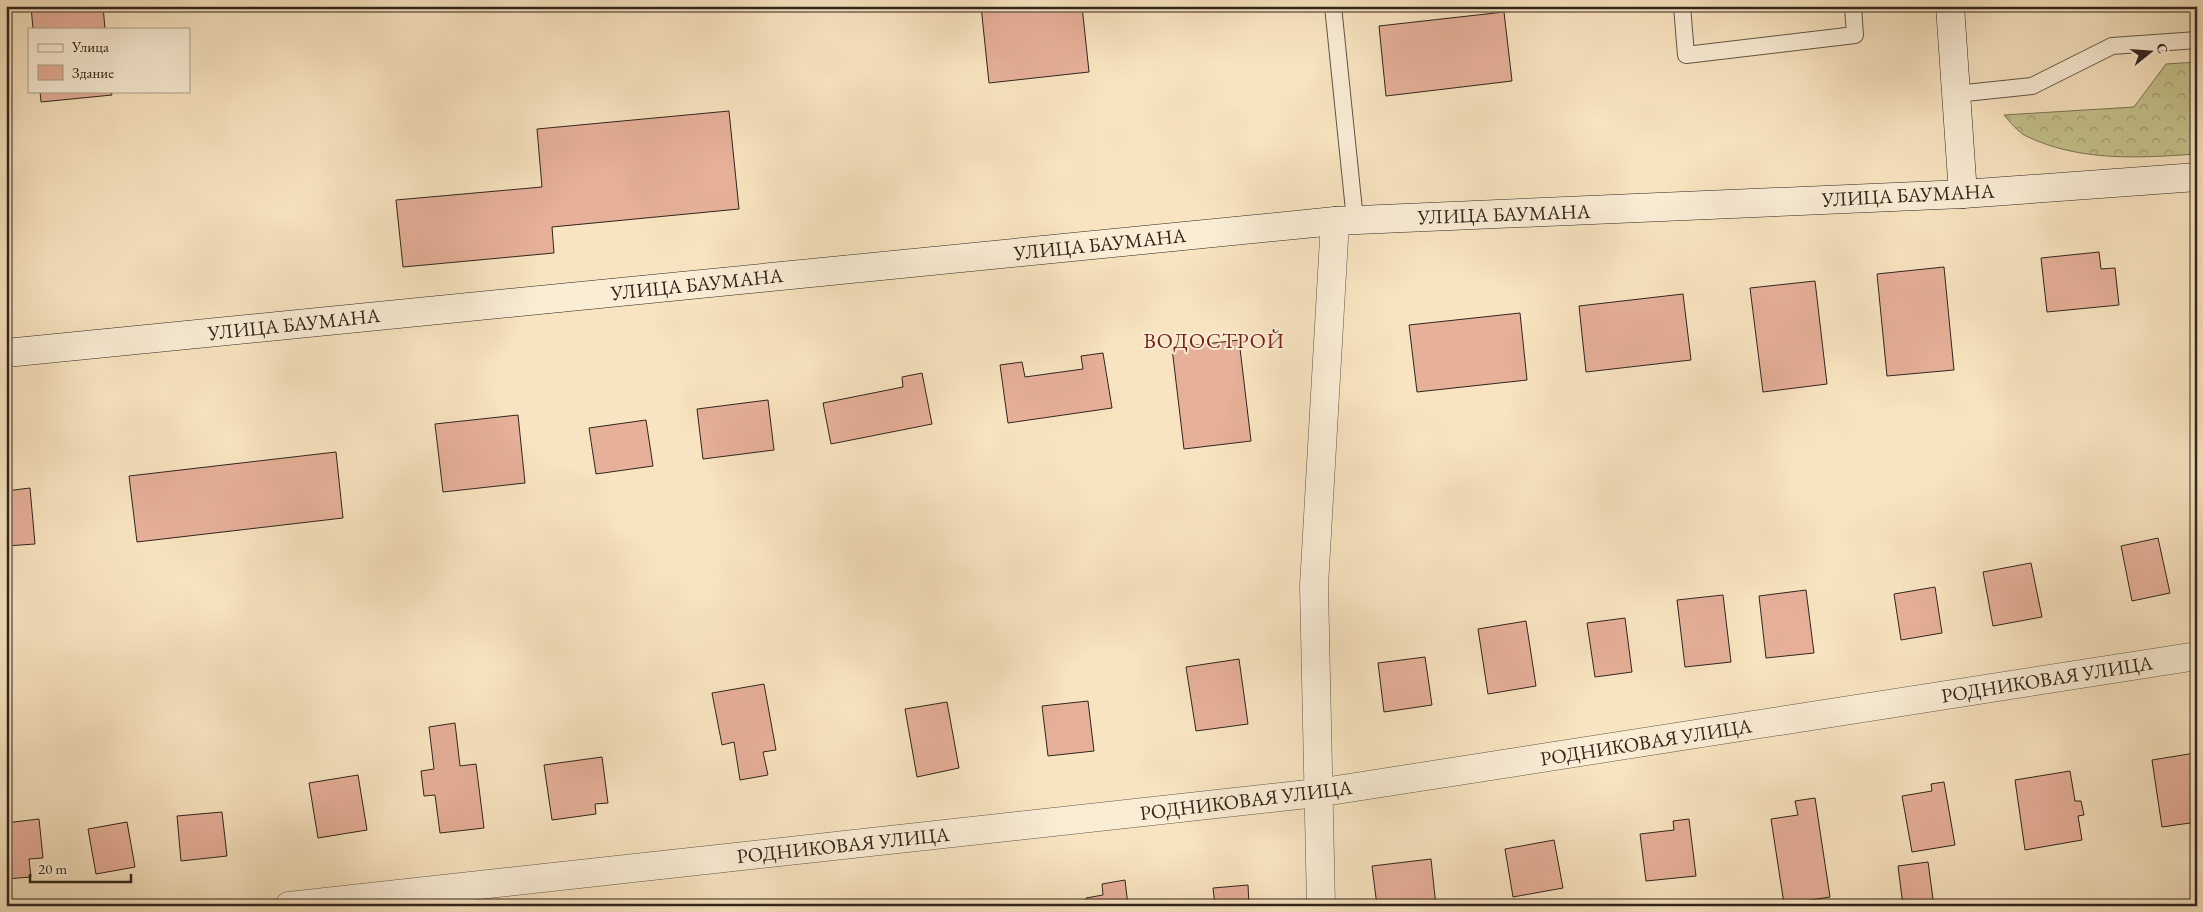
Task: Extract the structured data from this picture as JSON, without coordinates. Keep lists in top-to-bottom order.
{
  "streets": {
    "street": ["УЛИЦА БАУМАНА", "РОДНИКОВАЯ УЛИЦА"]
  },
  "districts": ["ВОДОСТРОЙ"],
  "legend": ["Улица", "Здание"],
  "scale_bar": "20 m",
  "north": "right"
}
